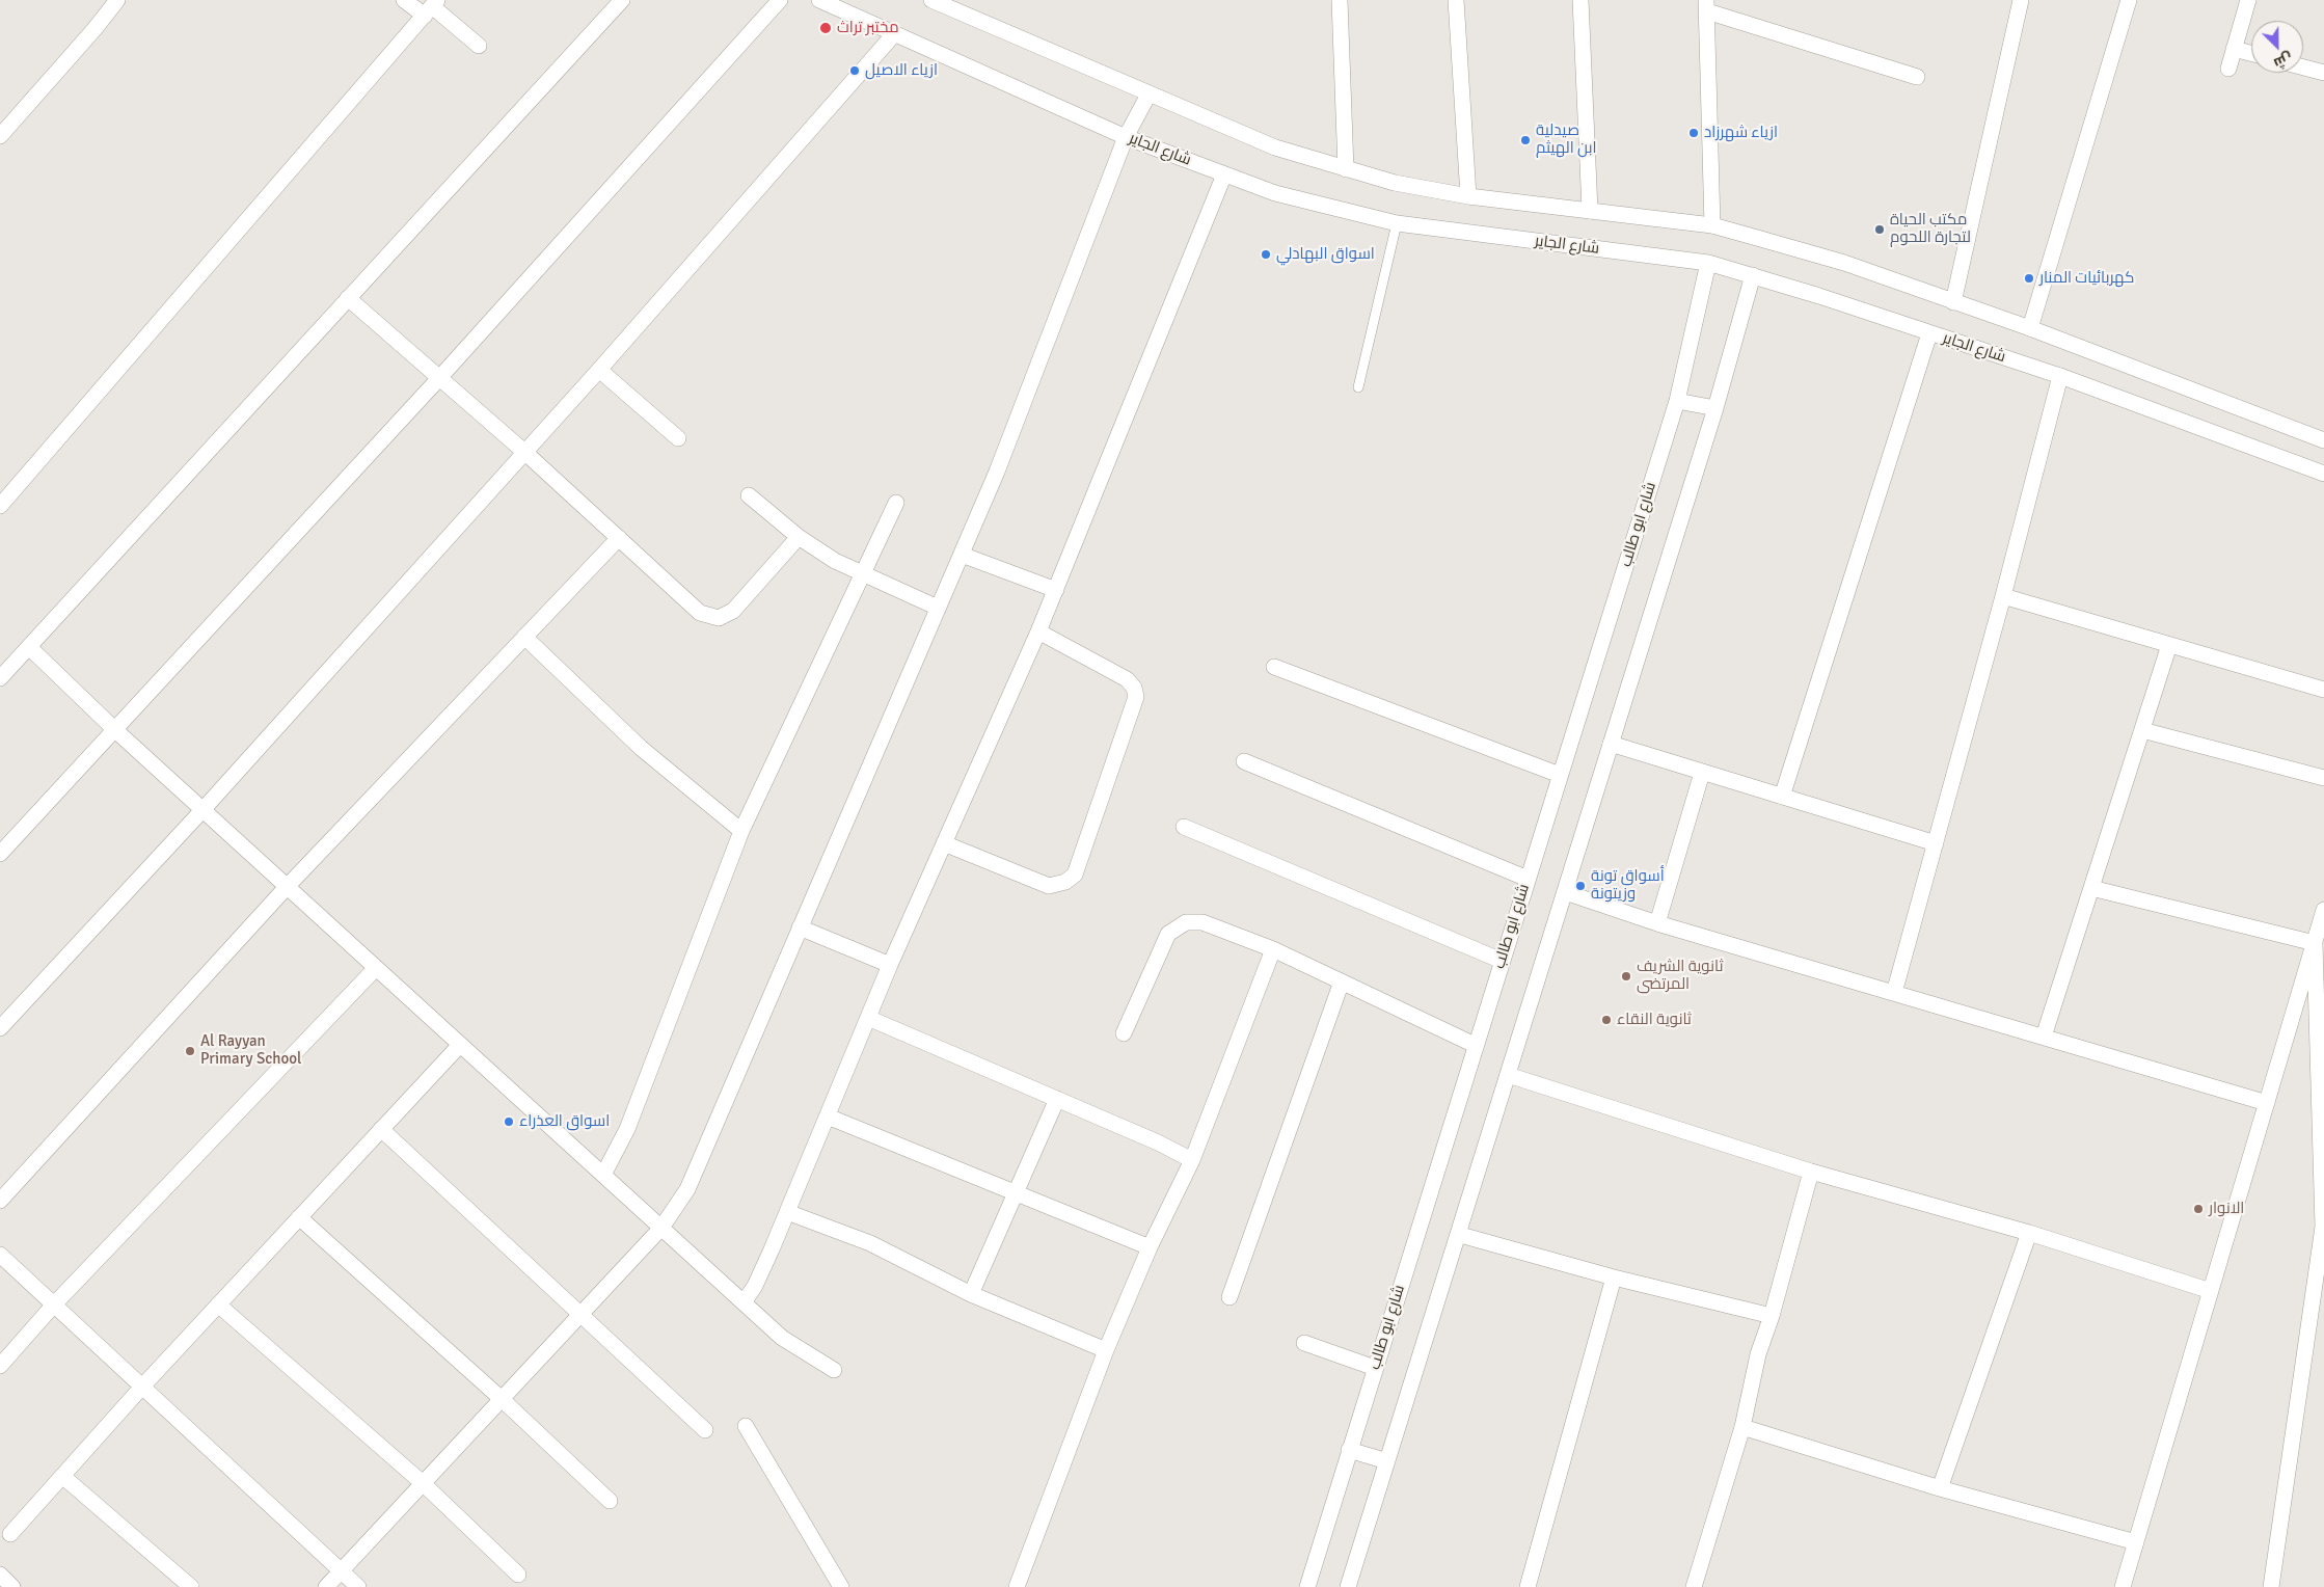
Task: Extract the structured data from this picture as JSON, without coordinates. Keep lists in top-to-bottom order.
{
  "streets": {
    "street": ["شارع الجاير", "شارع ابو طالب"]
  },
  "crossings": [
    ["شارع الجاير", "شارع ابو طالب"]
  ],
  "places": [
    "مختبر تراث",
    "ازياء الاصيل",
    "ازياء شهرزاد",
    "صيدلية ابن الهيثم",
    "مكتب الحياة لتجارة اللحوم",
    "اسواق البهادلي",
    "كهربائيات المنار",
    "أسواق تونة وزيتونة",
    "ثانوية الشريف المرتضى",
    "ثانوية النقاء",
    "Al Rayyan Primary School",
    "اسواق العذراء",
    "الانوار"
  ],
  "north": "bottom right"
}
